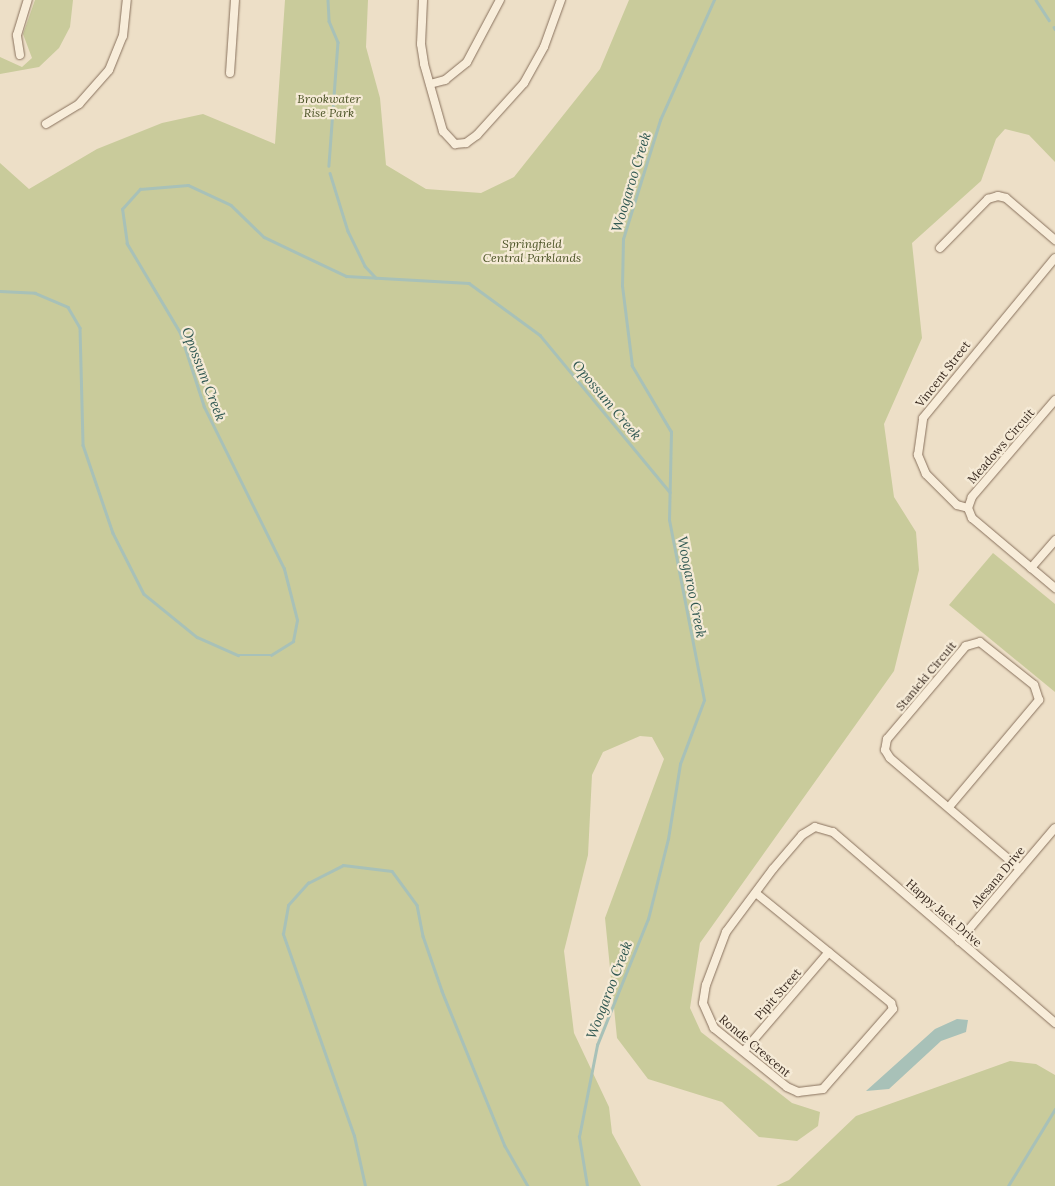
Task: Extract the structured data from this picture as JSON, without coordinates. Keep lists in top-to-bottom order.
{
  "streets": {
    "street": [
      "Vincent Street",
      "Meadows Circuit",
      "Stanicki Circuit",
      "Alesana Drive",
      "Happy Jack Drive",
      "Pipit Street",
      "Ronde Crescent"
    ]
  },
  "crossings": [
    ["Vincent Street", "Meadows Circuit"],
    ["Stanicki Circuit", "Alesana Drive"],
    ["Alesana Drive", "Happy Jack Drive"],
    ["Happy Jack Drive", "Ronde Crescent"],
    ["Pipit Street", "Ronde Crescent"]
  ],
  "water": ["Woogaroo Creek", "Opossum Creek"],
  "parks": ["Brookwater Rise Park", "Springfield Central Parklands"]
}
